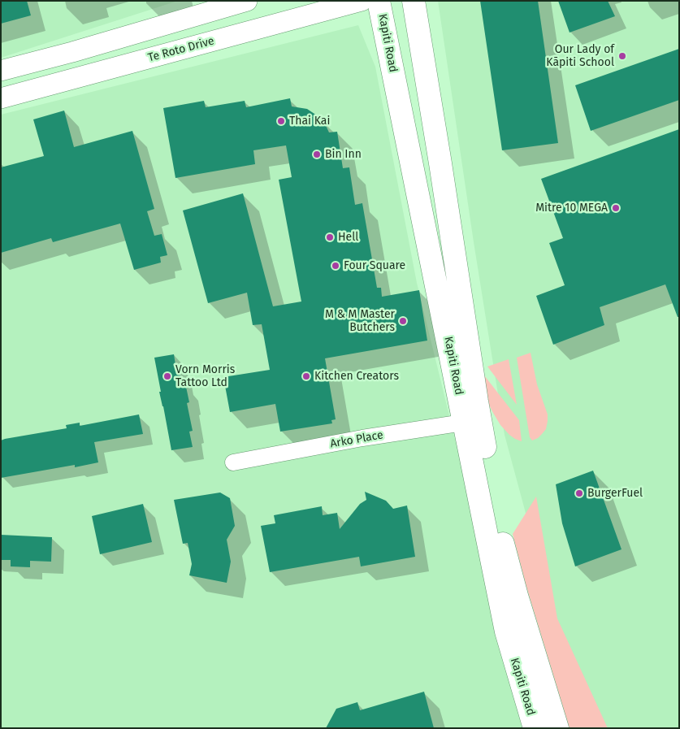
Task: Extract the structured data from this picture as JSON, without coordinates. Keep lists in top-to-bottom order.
{
  "streets": {
    "main road": ["Kapiti Road"],
    "street": ["Te Roto Drive", "Arko Place"]
  },
  "crossings": [
    ["Kapiti Road", "Arko Place"]
  ],
  "places": [
    "Our Lady of Kāpiti School",
    "Thai Kai",
    "Bin Inn",
    "Mitre 10 MEGA",
    "Hell",
    "Four Square",
    "M & M Master Butchers",
    "Vorn Morris Tattoo Ltd",
    "Kitchen Creators",
    "BurgerFuel"
  ]
}
